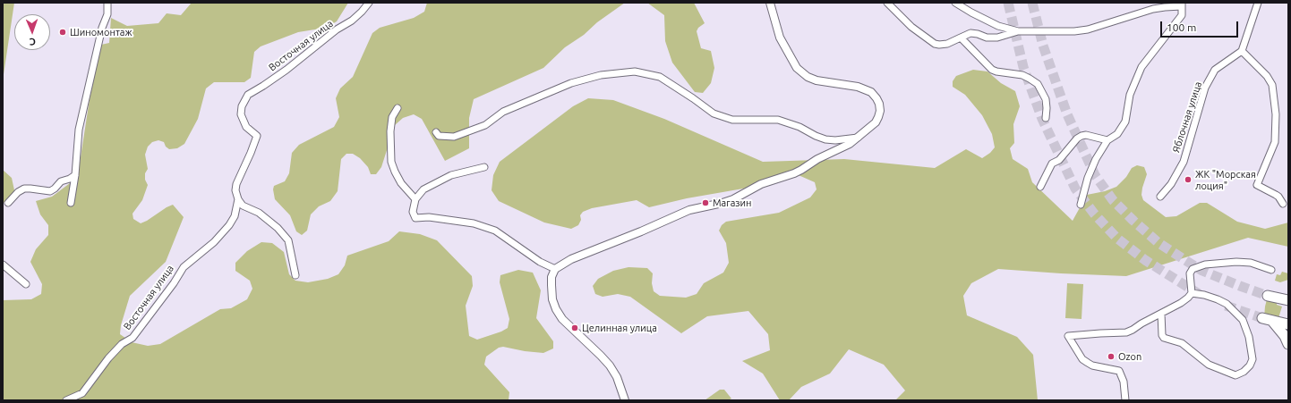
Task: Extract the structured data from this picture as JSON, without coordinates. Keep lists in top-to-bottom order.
{
  "streets": {
    "street": ["Восточная улица", "Яблочная улица"]
  },
  "places": [
    "Шиномонтаж",
    "ЖК \"Морская лоция\"",
    "Магазин",
    "Целинная улица",
    "Ozon"
  ],
  "scale_bar": "100 m",
  "north": "bottom"
}
